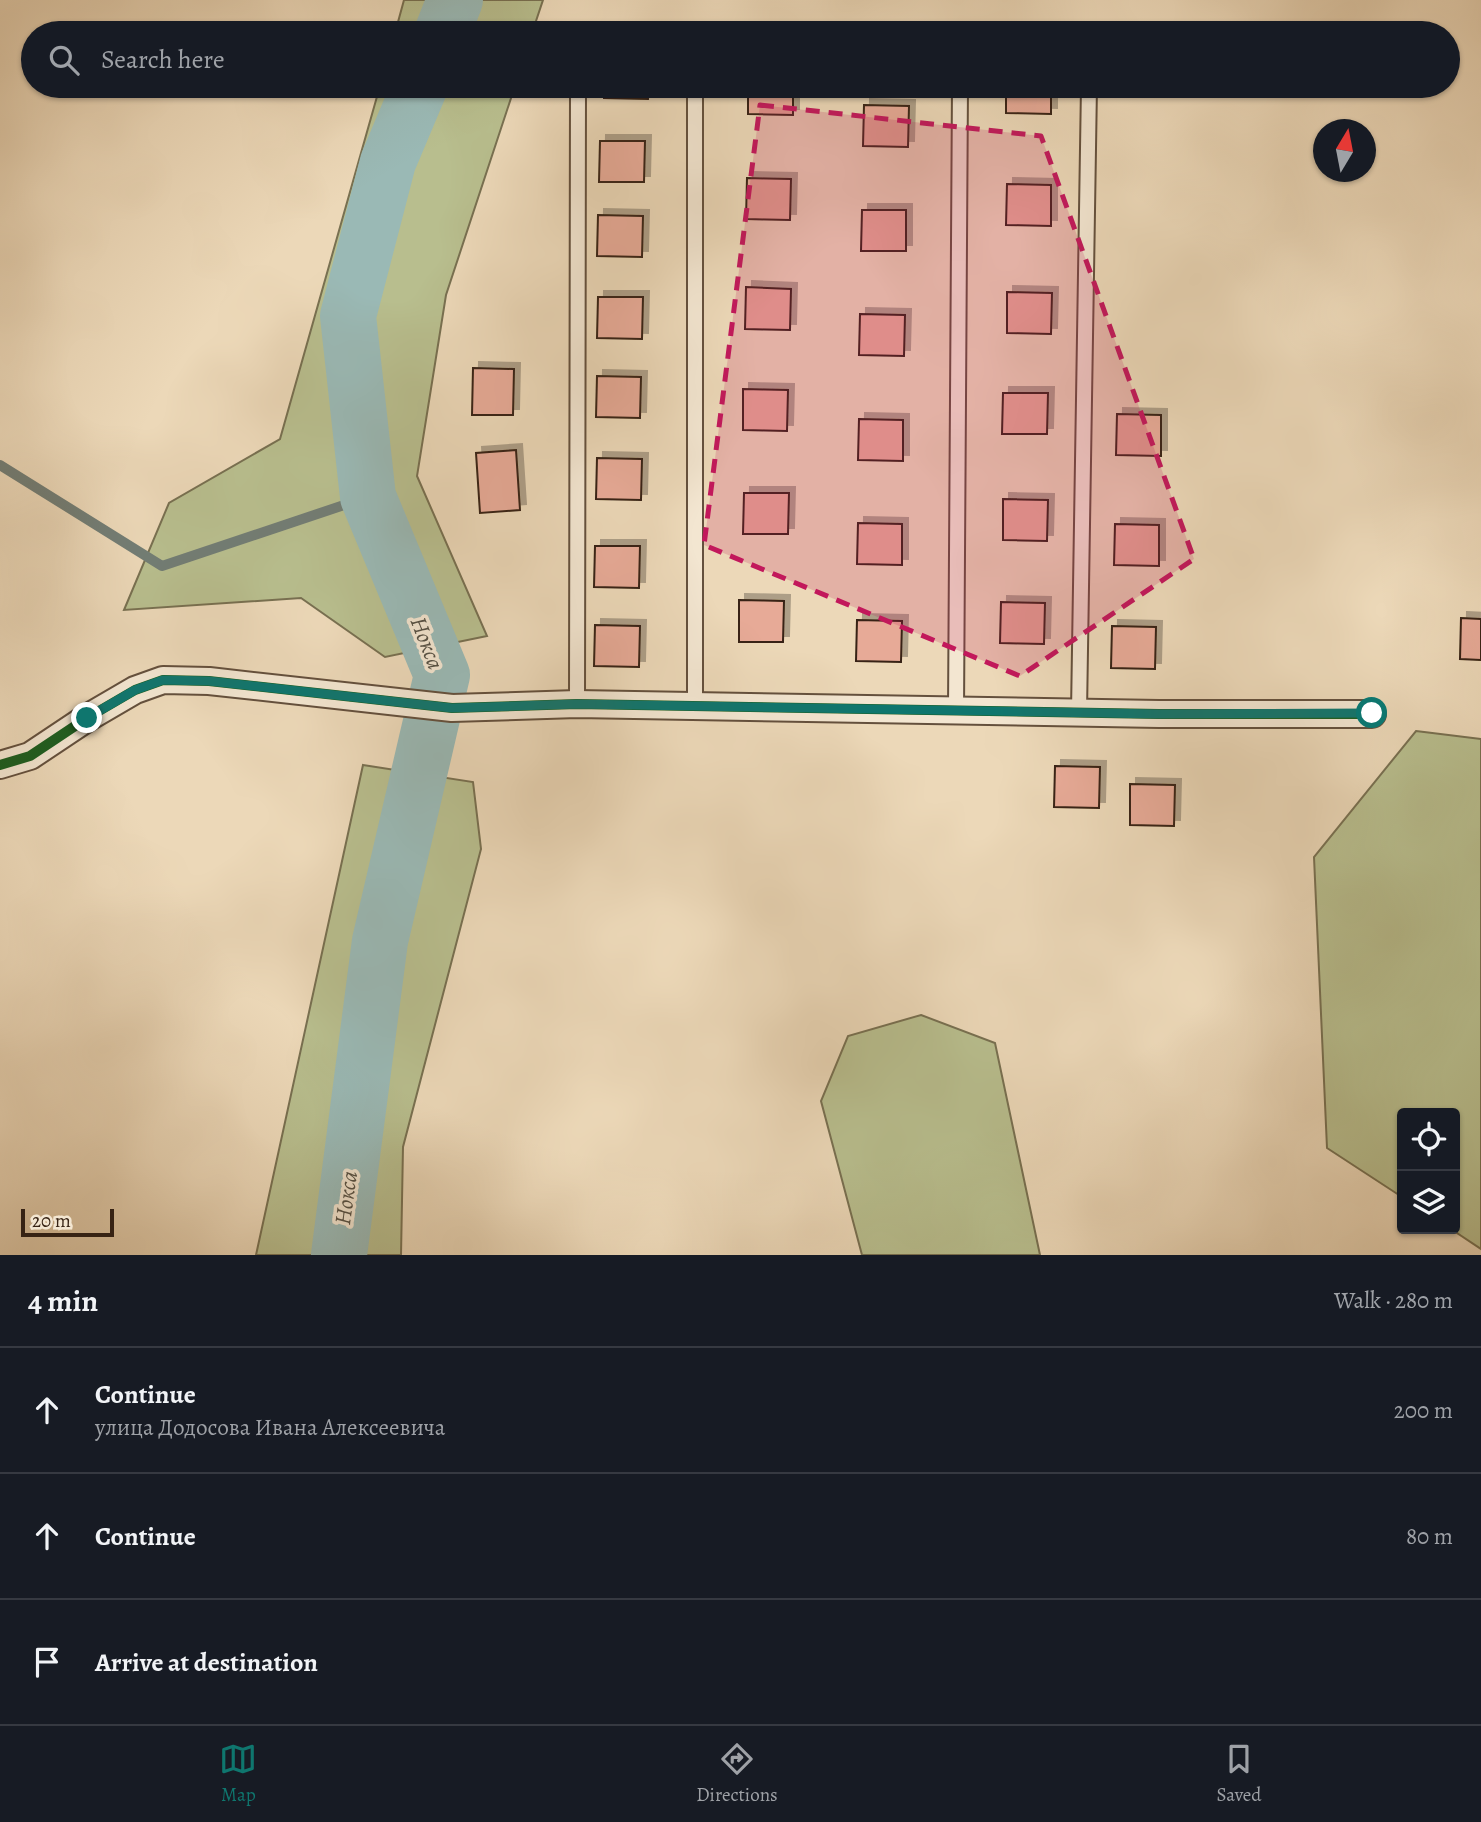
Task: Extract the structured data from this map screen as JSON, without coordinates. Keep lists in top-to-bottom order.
{
  "water": ["Нокса"],
  "scale_bar": "20 m",
  "north": "top",
  "page": {
    "search": "Search here",
    "scale": "20 m",
    "heading": ["4 min", "Walk · 280 m"],
    "list": [
      ["Continue", "улица Додосова Ивана Алексеевича", "200 m"],
      ["Continue", "80 m"],
      "Arrive at destination"
    ],
    "nav": ["Map", "Directions", "Saved"]
  }
}
